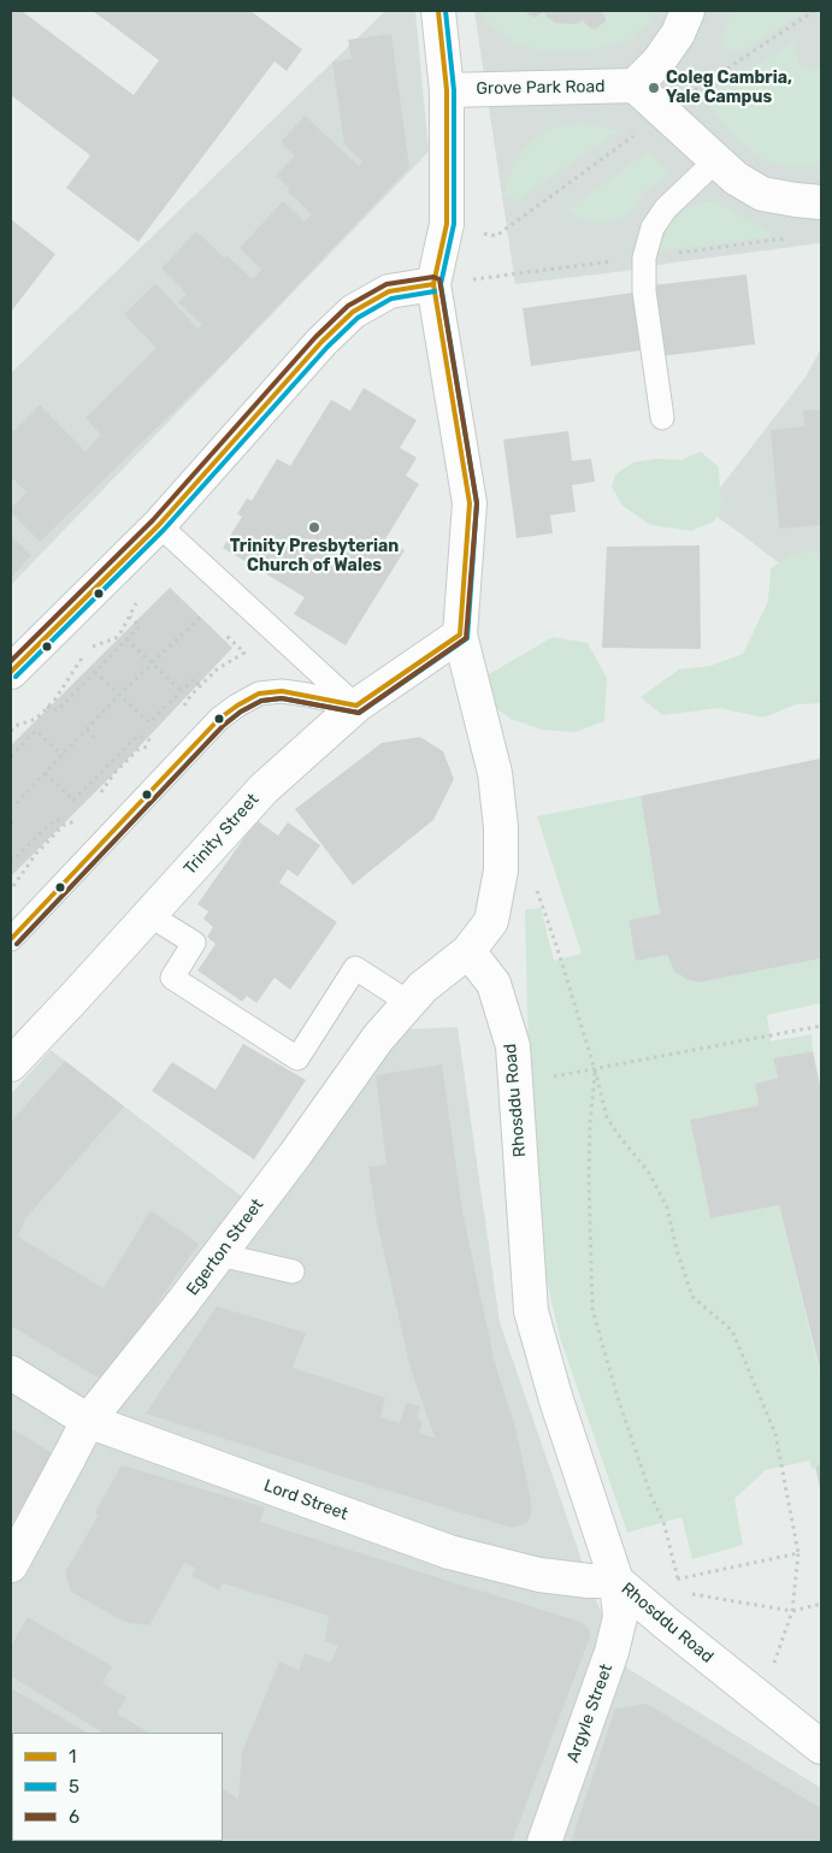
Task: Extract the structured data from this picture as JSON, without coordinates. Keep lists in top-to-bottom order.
{
  "streets": {
    "street": [
      "Grove Park Road",
      "Trinity Street",
      "Rhosddu Road",
      "Egerton Street",
      "Lord Street",
      "Argyle Street"
    ]
  },
  "crossings": [
    ["Rhosddu Road", "Egerton Street"],
    ["Rhosddu Road", "Lord Street"],
    ["Rhosddu Road", "Argyle Street"],
    ["Egerton Street", "Lord Street"],
    ["Lord Street", "Argyle Street"]
  ],
  "places": ["Coleg Cambria, Yale Campus", "Trinity Presbyterian Church of Wales"],
  "lines": ["transit line 1", "transit line 5", "transit line 6"],
  "legend": ["1", "5", "6"]
}
